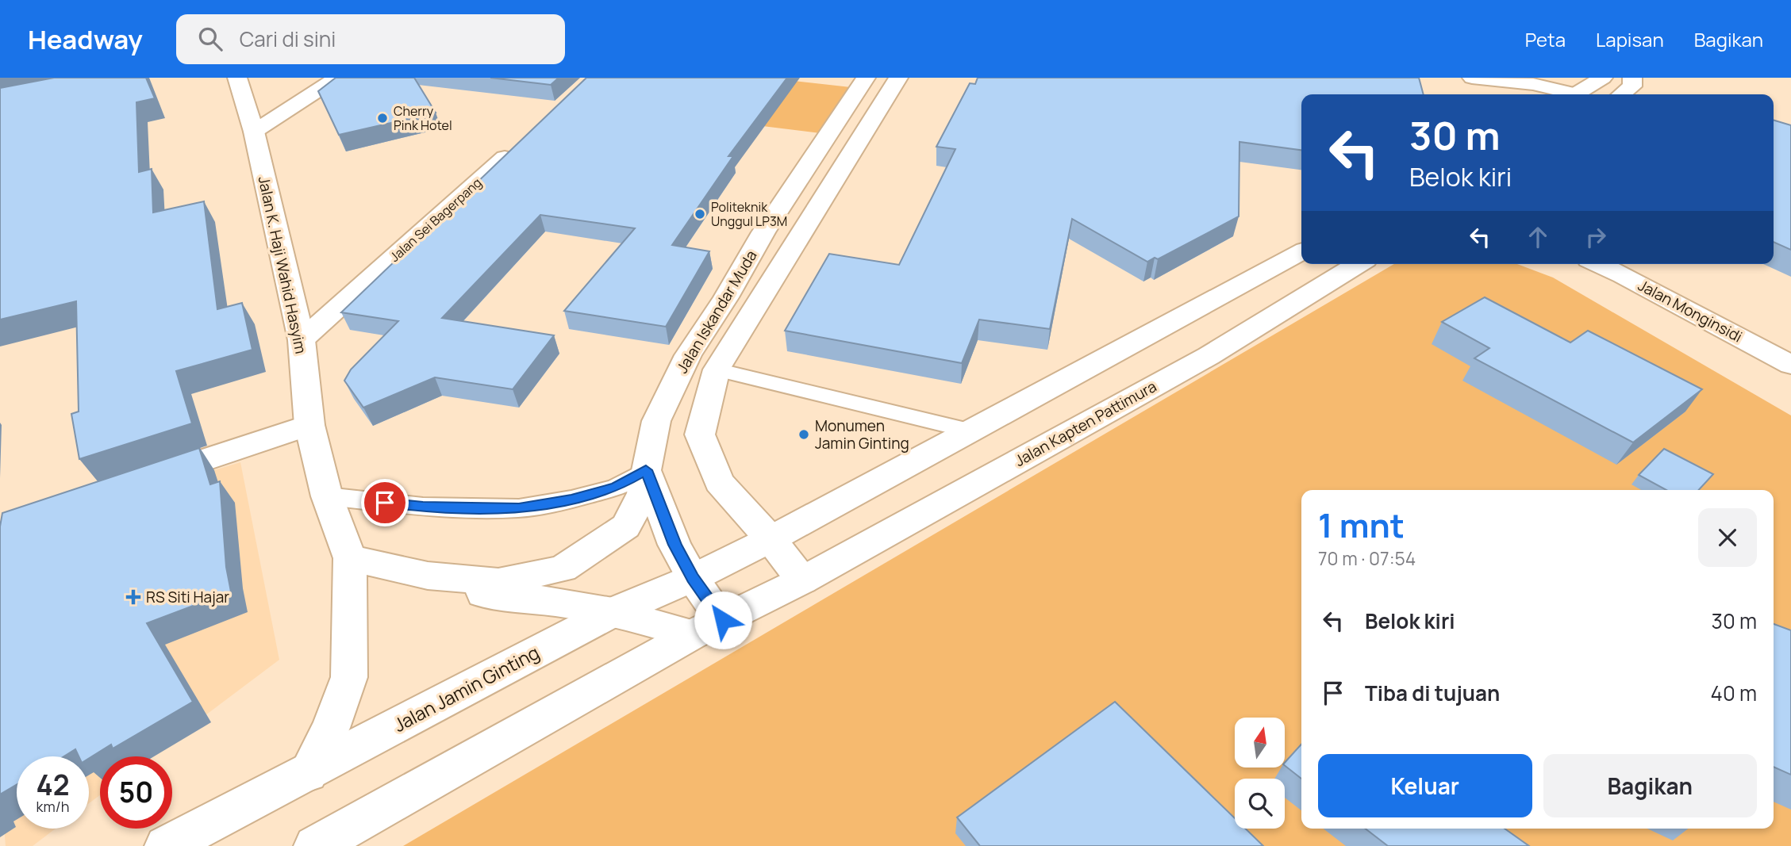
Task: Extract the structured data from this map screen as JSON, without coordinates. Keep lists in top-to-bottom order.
{
  "streets": {
    "main road": [
      "Jalan Sei Bagerpang",
      "Jalan K. Haji Wahid Hasyim",
      "Jalan Monginsidi",
      "Jalan Iskandar Muda",
      "Jalan Kapten Pattimura",
      "Jalan Jamin Ginting"
    ]
  },
  "crossings": [
    ["Jalan Sei Bagerpang", "Jalan K. Haji Wahid Hasyim"],
    ["Jalan K. Haji Wahid Hasyim", "Jalan Iskandar Muda"],
    ["Jalan K. Haji Wahid Hasyim", "Jalan Jamin Ginting"],
    ["Jalan Iskandar Muda", "Jalan Kapten Pattimura"],
    ["Jalan Iskandar Muda", "Jalan Jamin Ginting"]
  ],
  "places": {
    "other": ["Cherry Pink Hotel", "Politeknik Unggul LP3M", "Monumen Jamin Ginting"],
    "health": ["RS Siti Hajar"]
  },
  "north": "top",
  "page": {
    "header": "Headway",
    "search": "Cari di sini",
    "nav": ["Peta", "Lapisan", "Bagikan"],
    "turn": ["30 m", "Belok kiri"],
    "heading": ["1 mnt", "70 m · 07:54"],
    "list": [
      {
        "name": "Belok kiri",
        "value": "30 m"
      },
      {
        "name": "Tiba di tujuan",
        "value": "40 m"
      }
    ],
    "buttons": ["Keluar", "Bagikan"],
    "speed": "42 km/h",
    "limit": "50"
  }
}
